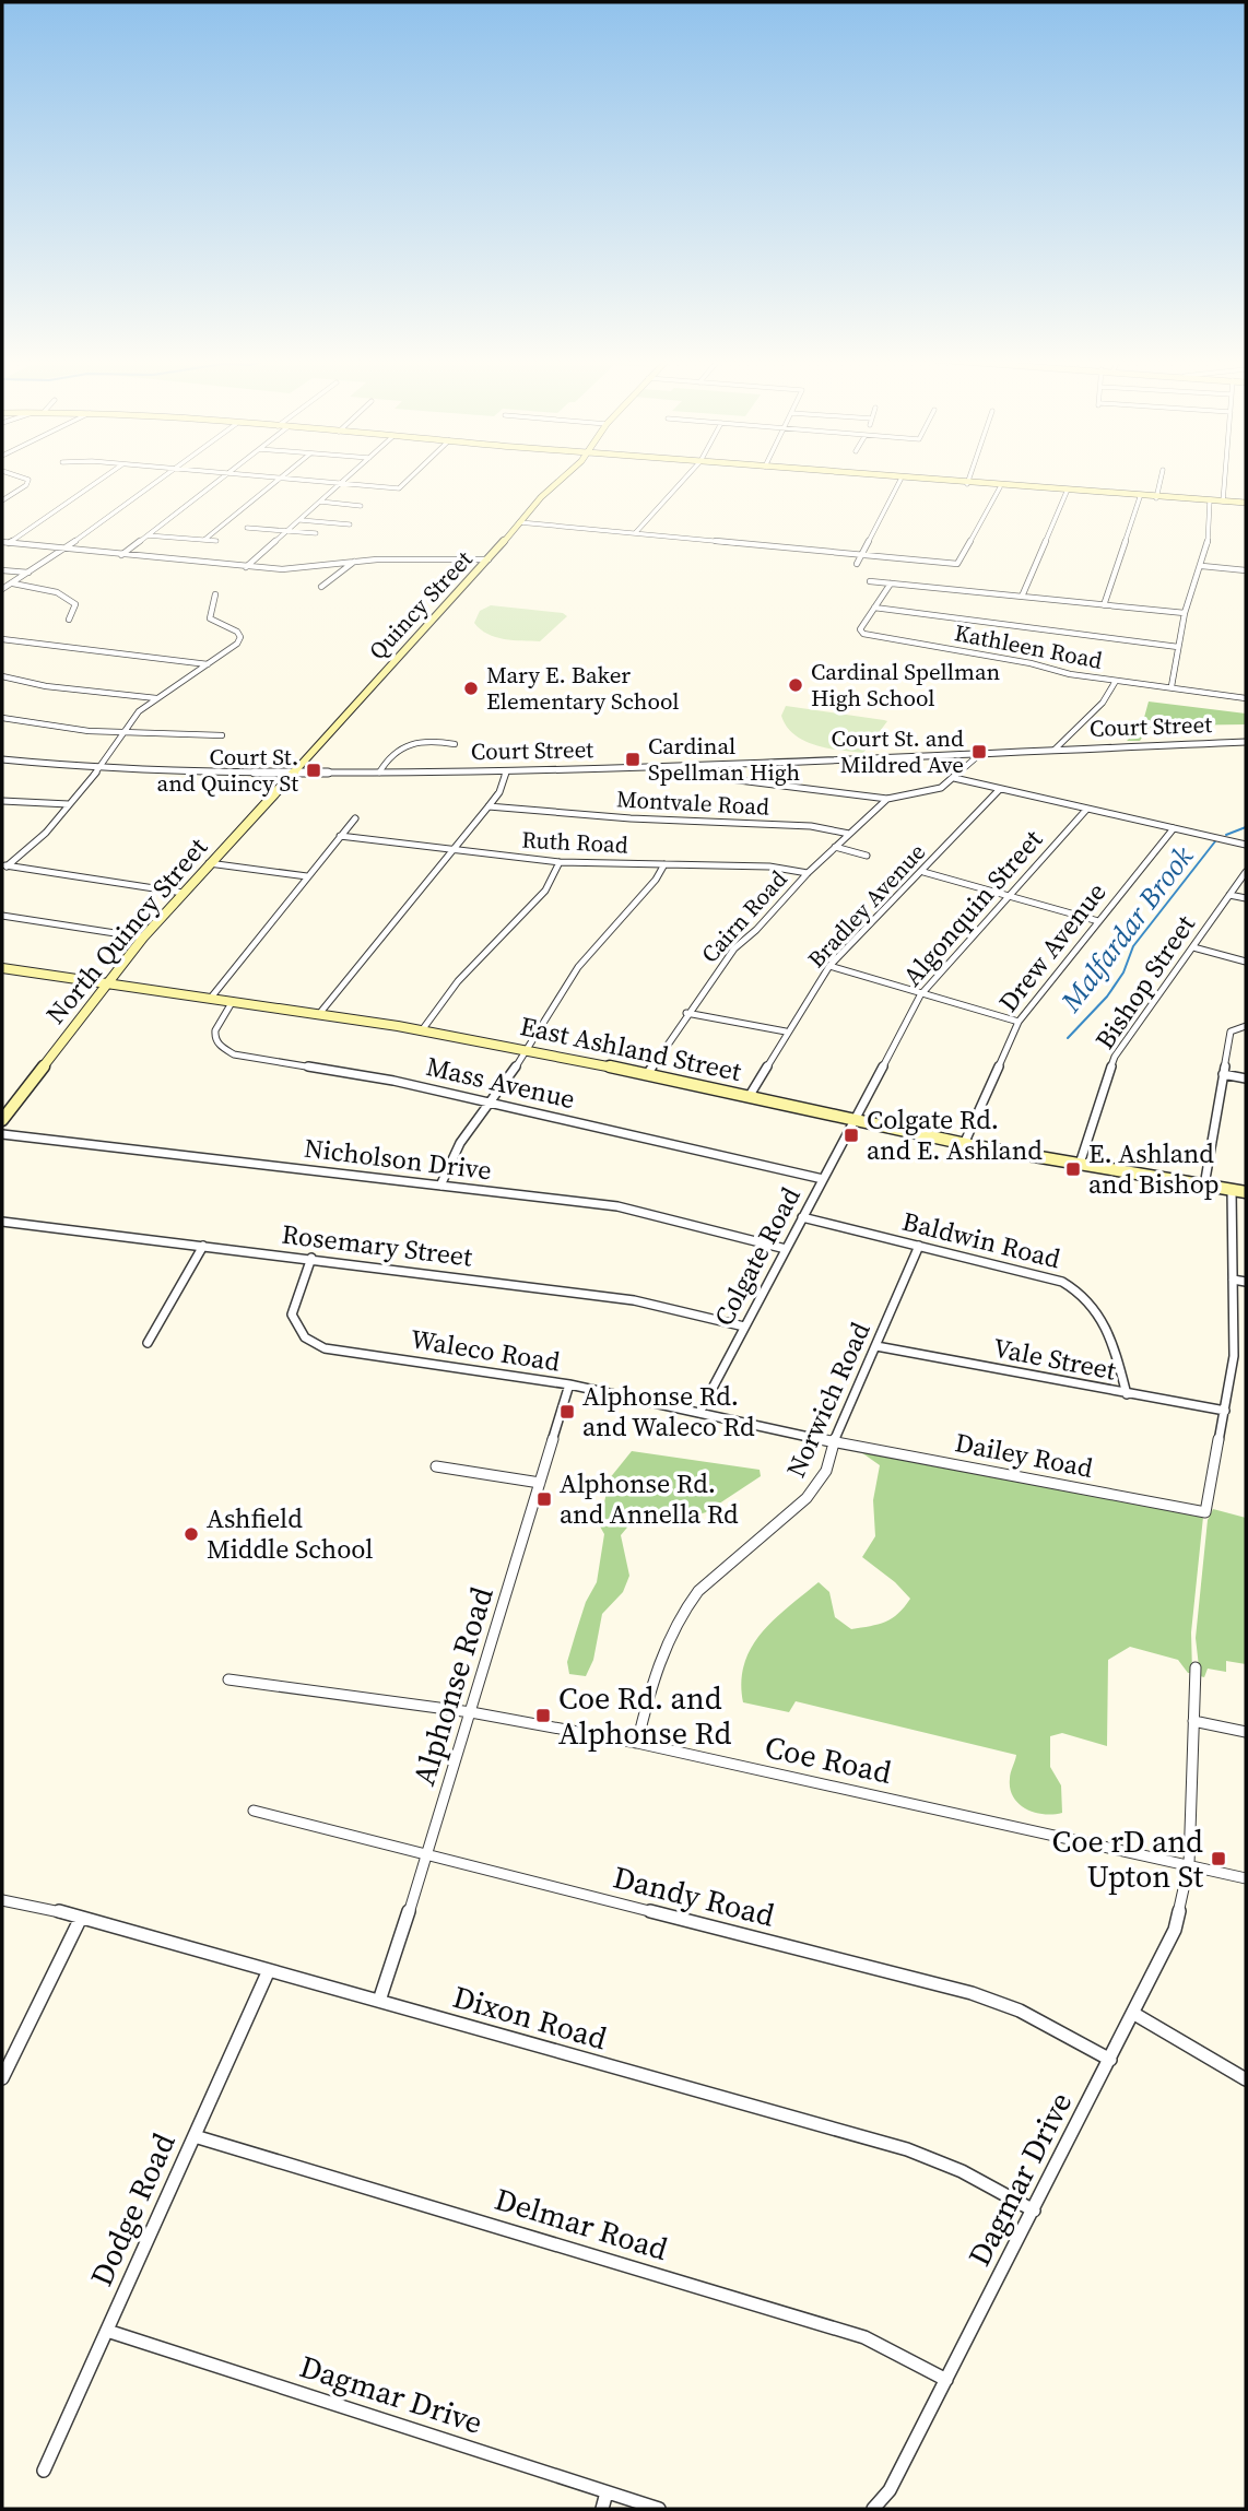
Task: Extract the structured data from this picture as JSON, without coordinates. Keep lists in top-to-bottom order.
{
  "streets": {
    "main road": ["Quincy Street", "North Quincy Street", "East Ashland Street"],
    "street": [
      "Kathleen Road",
      "Court Street",
      "Montvale Road",
      "Ruth Road",
      "Bradley Avenue",
      "Algonquin Street",
      "Cairn Road",
      "Drew Avenue",
      "Bishop Street",
      "Mass Avenue",
      "Nicholson Drive",
      "Baldwin Road",
      "Rosemary Street",
      "Colgate Road",
      "Waleco Road",
      "Vale Street",
      "Norwich Road",
      "Dailey Road",
      "Alphonse Road",
      "Coe Road",
      "Dandy Road",
      "Dixon Road",
      "Dagmar Drive",
      "Dodge Road",
      "Delmar Road"
    ]
  },
  "crossings": [
    ["Quincy Street", "Court Street"],
    ["Quincy Street", "North Quincy Street"],
    ["Court Street", "North Quincy Street"],
    ["Montvale Road", "Cairn Road"],
    ["Ruth Road", "Cairn Road"],
    ["Bradley Avenue", "East Ashland Street"],
    ["Algonquin Street", "East Ashland Street"],
    ["Algonquin Street", "Colgate Road"],
    ["Cairn Road", "East Ashland Street"],
    ["North Quincy Street", "East Ashland Street"],
    ["Drew Avenue", "East Ashland Street"],
    ["Bishop Street", "East Ashland Street"],
    ["East Ashland Street", "Mass Avenue"],
    ["East Ashland Street", "Colgate Road"],
    ["Mass Avenue", "Colgate Road"],
    ["Nicholson Drive", "Colgate Road"],
    ["Baldwin Road", "Colgate Road"],
    ["Baldwin Road", "Vale Street"],
    ["Baldwin Road", "Norwich Road"],
    ["Rosemary Street", "Colgate Road"],
    ["Rosemary Street", "Waleco Road"],
    ["Colgate Road", "Waleco Road"],
    ["Waleco Road", "Norwich Road"],
    ["Waleco Road", "Dailey Road"],
    ["Waleco Road", "Alphonse Road"],
    ["Vale Street", "Norwich Road"],
    ["Vale Street", "Dailey Road"],
    ["Norwich Road", "Dailey Road"],
    ["Norwich Road", "Coe Road"],
    ["Alphonse Road", "Coe Road"],
    ["Alphonse Road", "Dandy Road"],
    ["Alphonse Road", "Dixon Road"],
    ["Coe Road", "Dagmar Drive"],
    ["Dandy Road", "Dagmar Drive"],
    ["Dixon Road", "Dagmar Drive"],
    ["Dixon Road", "Dodge Road"],
    ["Dagmar Drive", "Dodge Road"],
    ["Dagmar Drive", "Delmar Road"],
    ["Dodge Road", "Delmar Road"]
  ],
  "water": ["Malfardar Brook"],
  "places": {
    "other": ["Cardinal Spellman High School", "Mary E. Baker Elementary School", "Ashfield Middle School"],
    "transit": [
      "Court St. and Mildred Ave",
      "Cardinal Spellman High",
      "Court St. and Quincy St",
      "Colgate Rd. and E. Ashland",
      "E. Ashland and Bishop",
      "Alphonse Rd. and Waleco Rd",
      "Alphonse Rd. and Annella Rd",
      "Coe Rd. and Alphonse Rd",
      "Coe rD and Upton St"
    ]
  }
}
